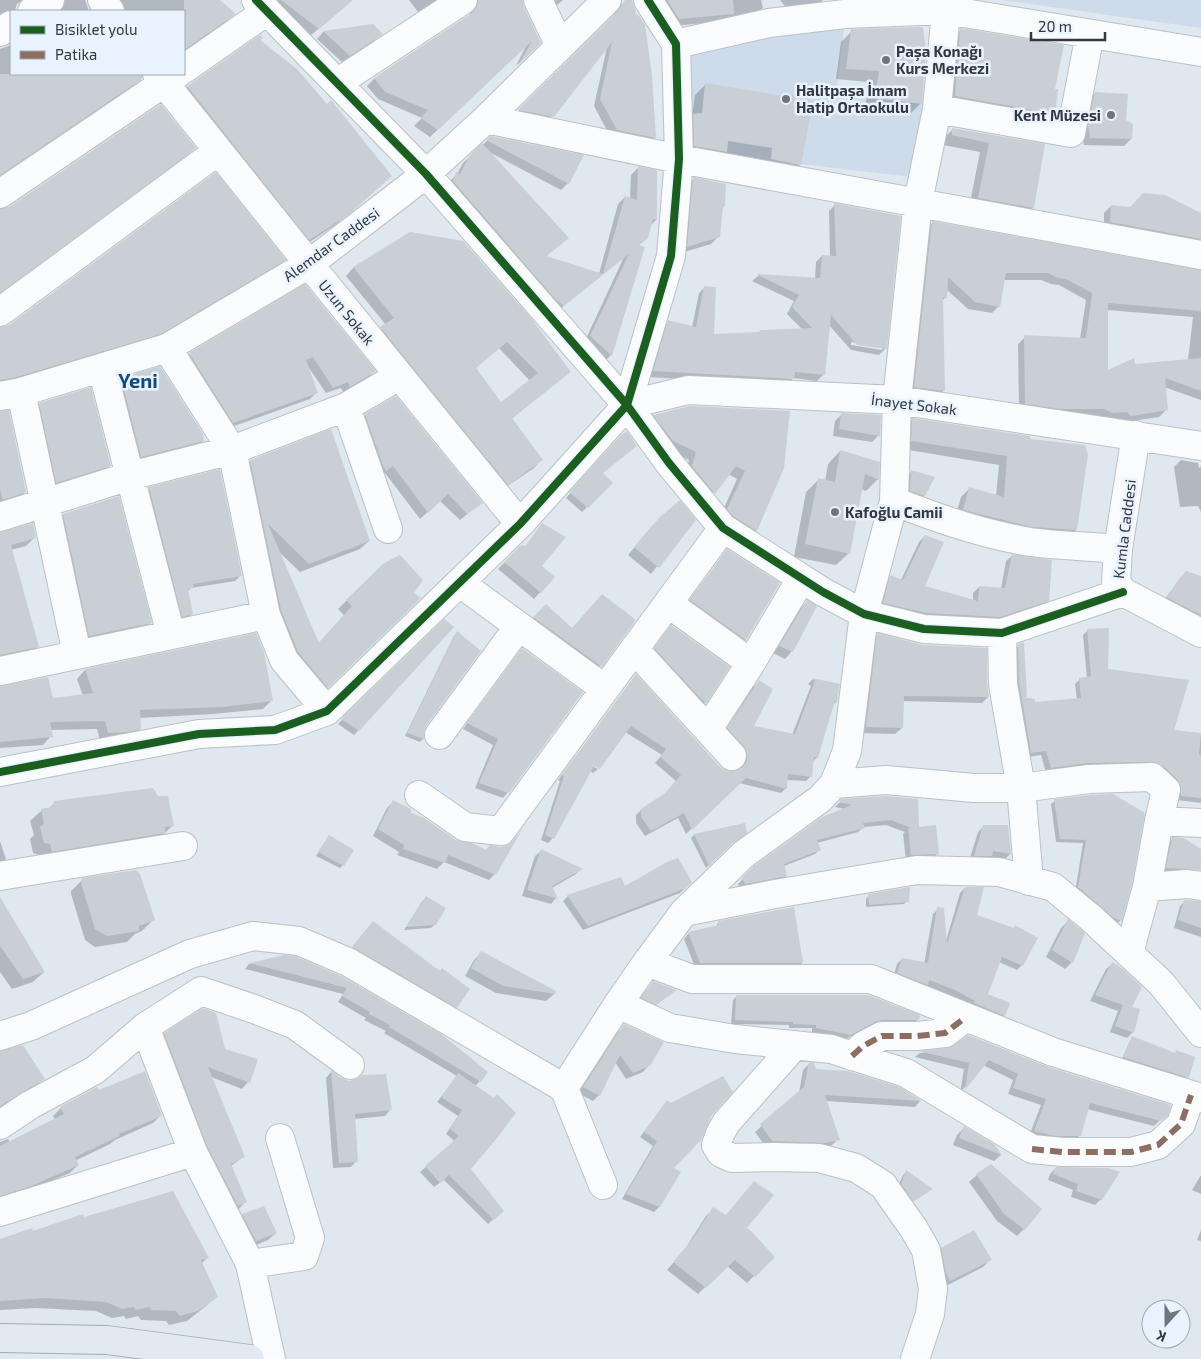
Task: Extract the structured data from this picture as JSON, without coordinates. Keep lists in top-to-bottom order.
{
  "streets": {
    "street": [
      "Alemdar Caddesi",
      "Uzun Sokak",
      "İnayet Sokak",
      "Kumla Caddesi"
    ]
  },
  "crossings": [
    ["Alemdar Caddesi", "Uzun Sokak"],
    ["İnayet Sokak", "Kumla Caddesi"]
  ],
  "districts": ["Yeni"],
  "places": [
    "Paşa Konağı Kurs Merkezi",
    "Halitpaşa İmam Hatip Ortaokulu",
    "Kent Müzesi",
    "Kafoğlu Camii"
  ],
  "legend": ["Bisiklet yolu", "Patika"],
  "scale_bar": "20 m",
  "north": "bottom"
}
